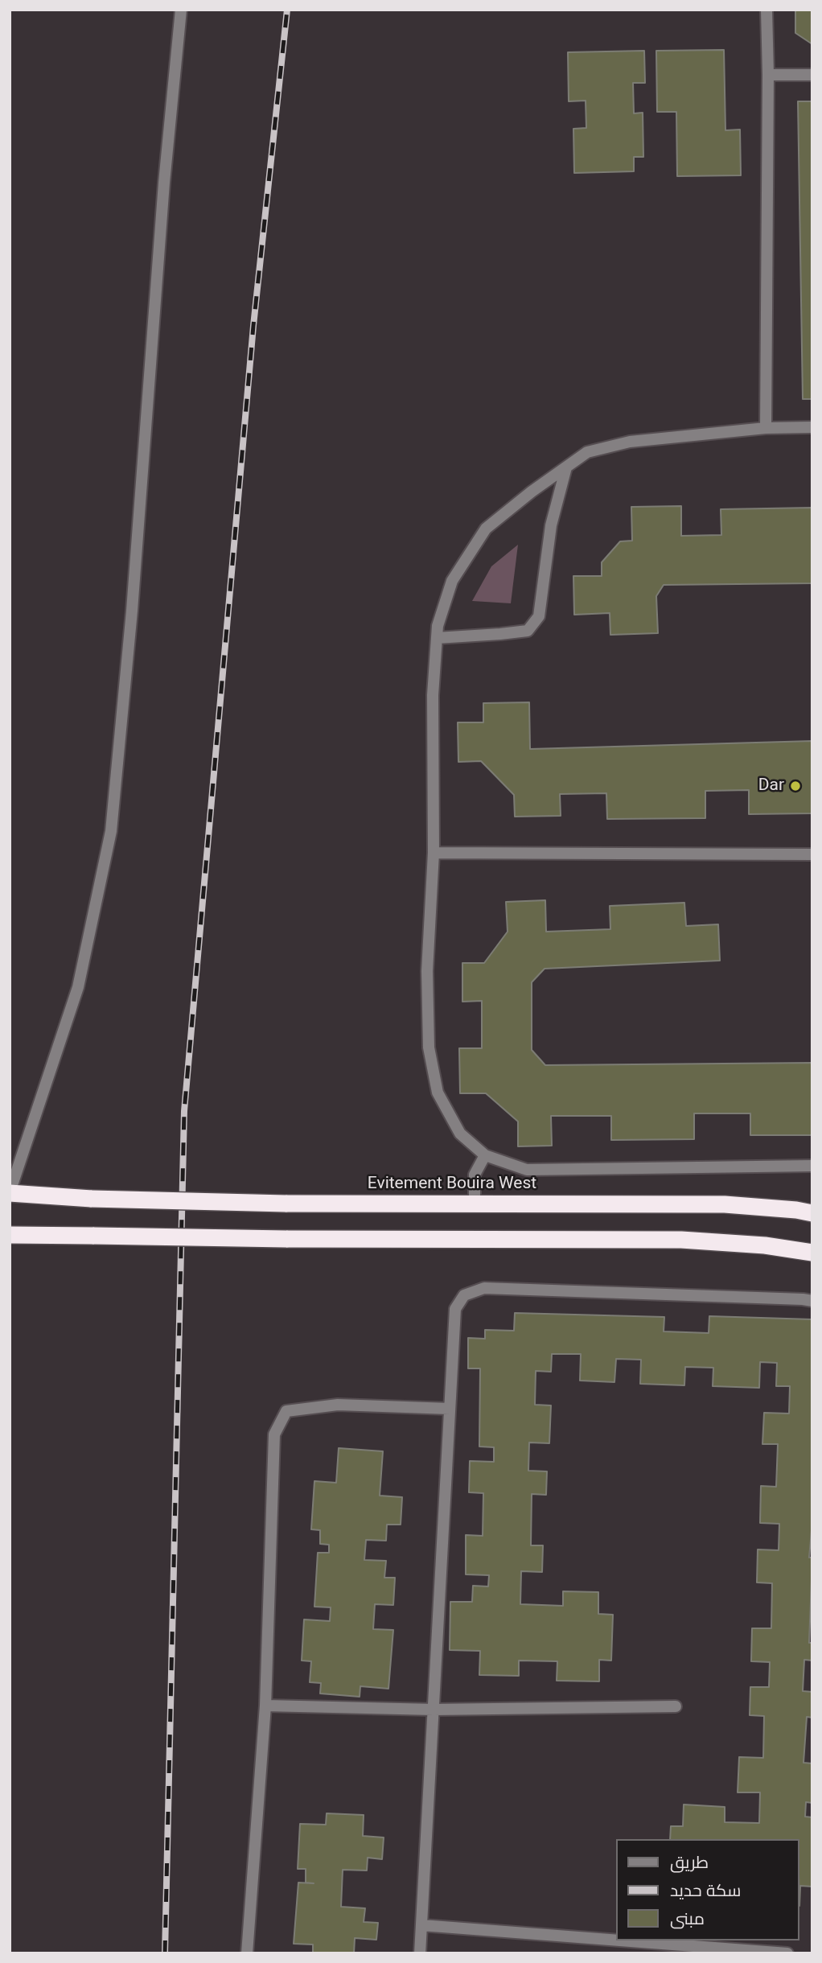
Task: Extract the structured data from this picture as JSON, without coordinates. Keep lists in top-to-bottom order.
{
  "streets": {
    "highway": ["Evitement Bouira West"]
  },
  "places": ["Dar"],
  "legend": ["طريق", "سكة حديد", "مبنى"]
}
